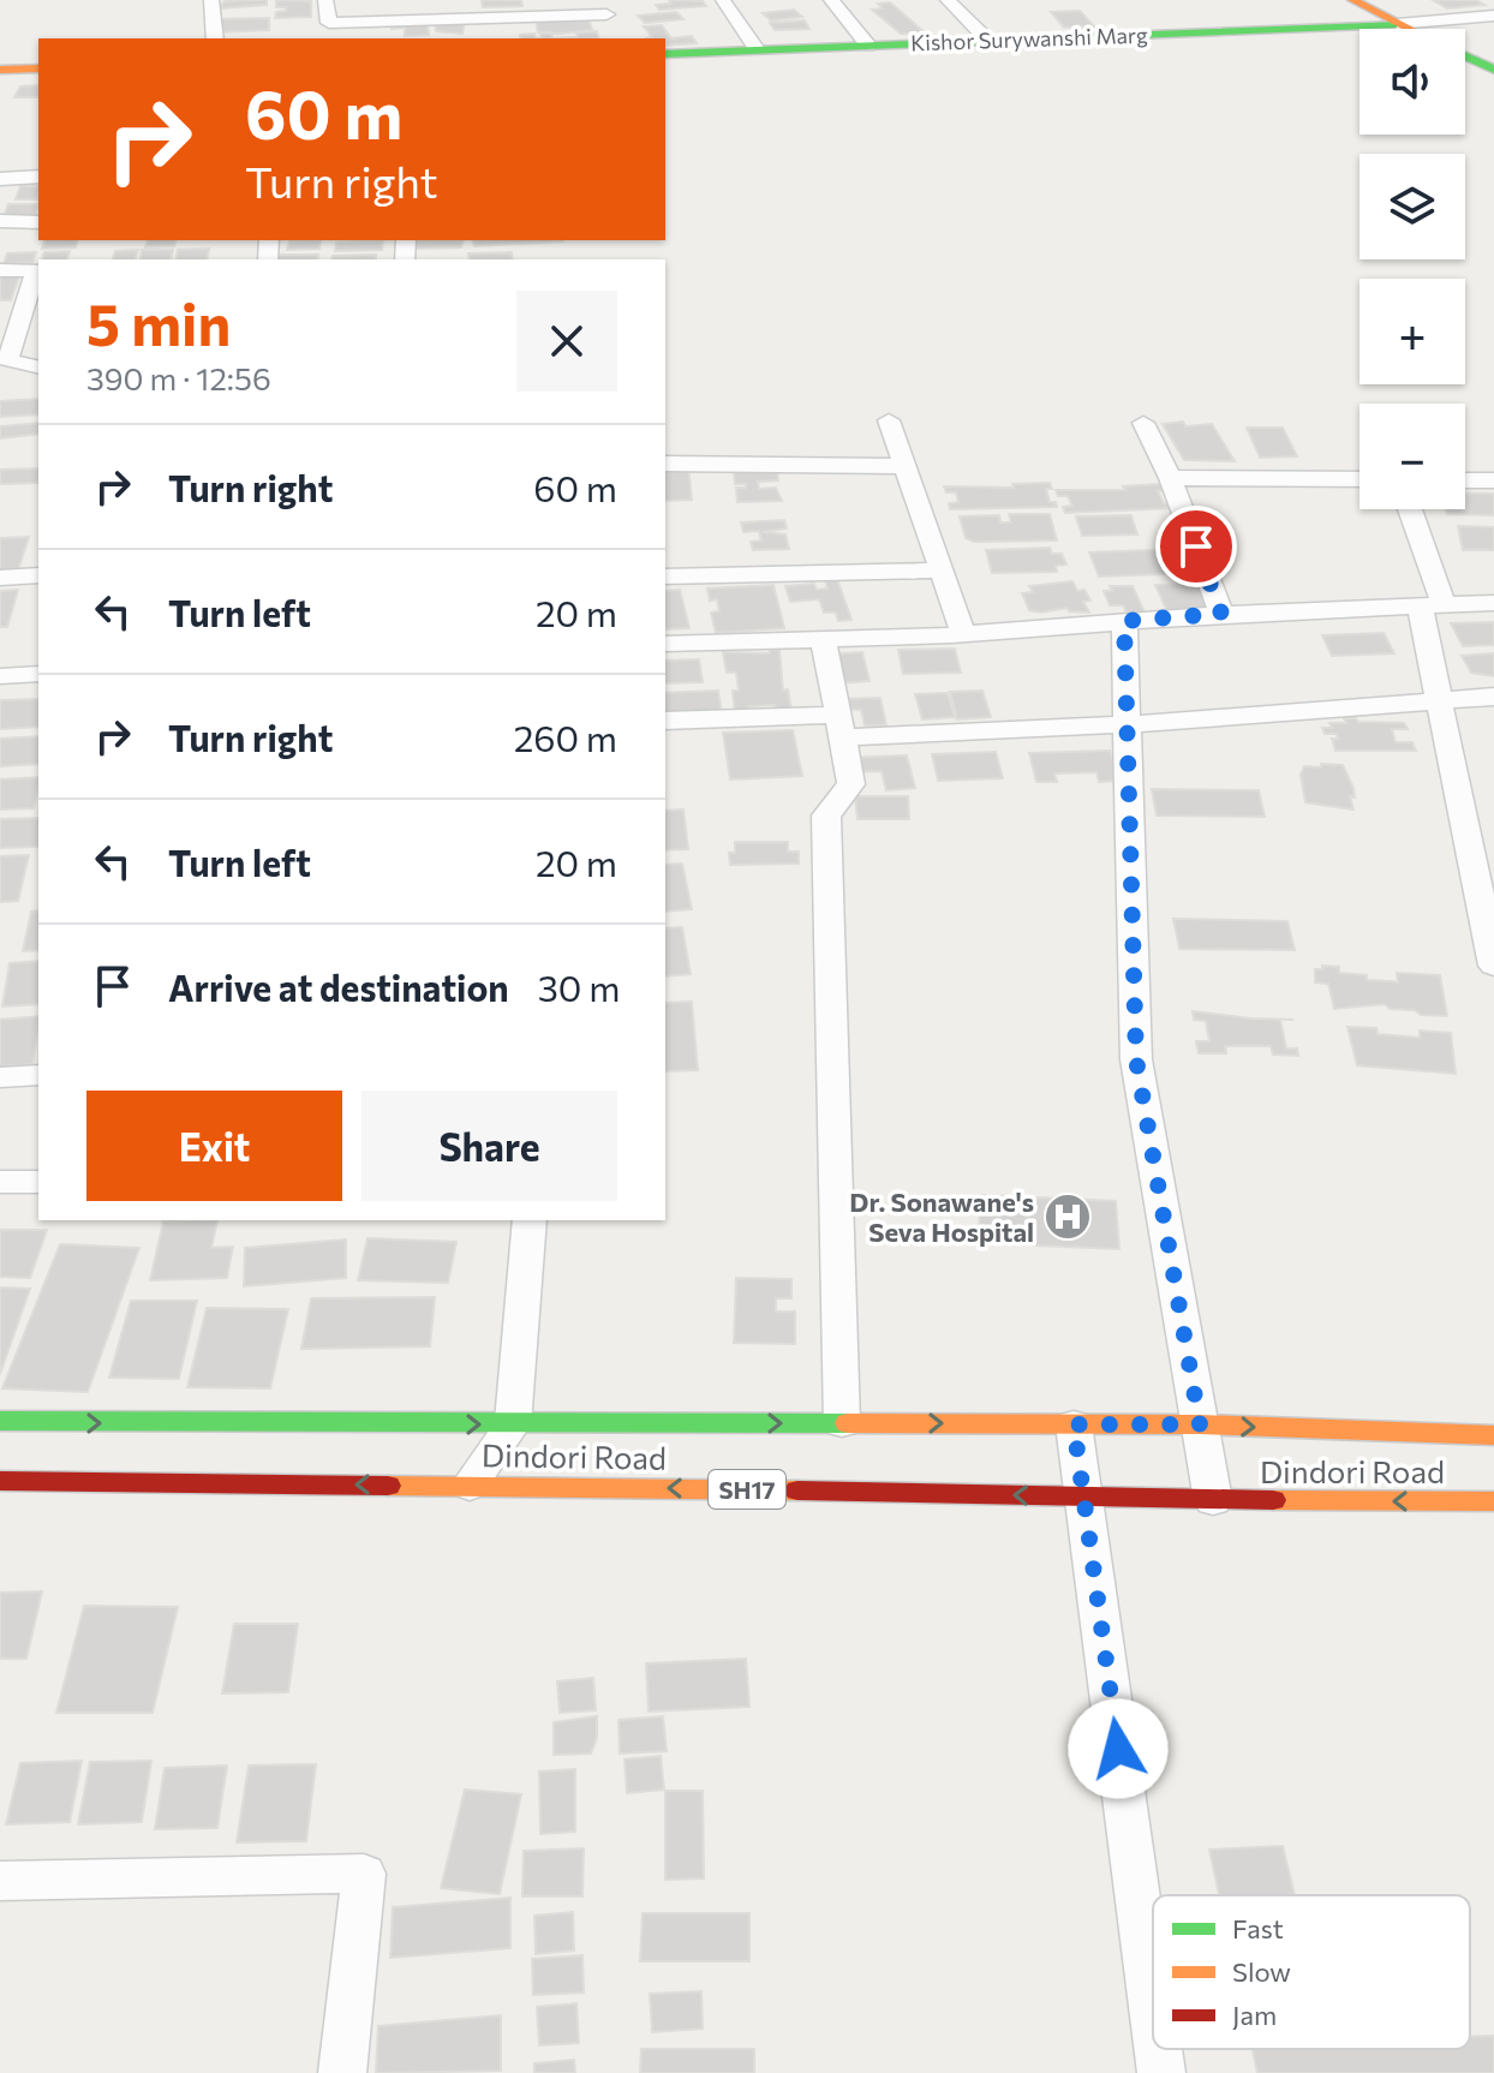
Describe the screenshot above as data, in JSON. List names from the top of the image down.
{
  "streets": {
    "main road": ["Kishor Surywanshi Marg", "Dindori Road", "SH17"]
  },
  "places": {
    "hospital": ["Dr. Sonawane's Seva Hospital"]
  },
  "legend": ["Fast", "Slow", "Jam"],
  "page": {
    "map_buttons": ["+", "−"],
    "turn": ["60 m", "Turn right"],
    "heading": ["5 min", "390 m · 12:56"],
    "list": [
      {
        "name": "Turn right",
        "value": "60 m"
      },
      {
        "name": "Turn left",
        "value": "20 m"
      },
      {
        "name": "Turn right",
        "value": "260 m"
      },
      {
        "name": "Turn left",
        "value": "20 m"
      },
      {
        "name": "Arrive at destination",
        "value": "30 m"
      }
    ],
    "buttons": ["Exit", "Share"]
  }
}
